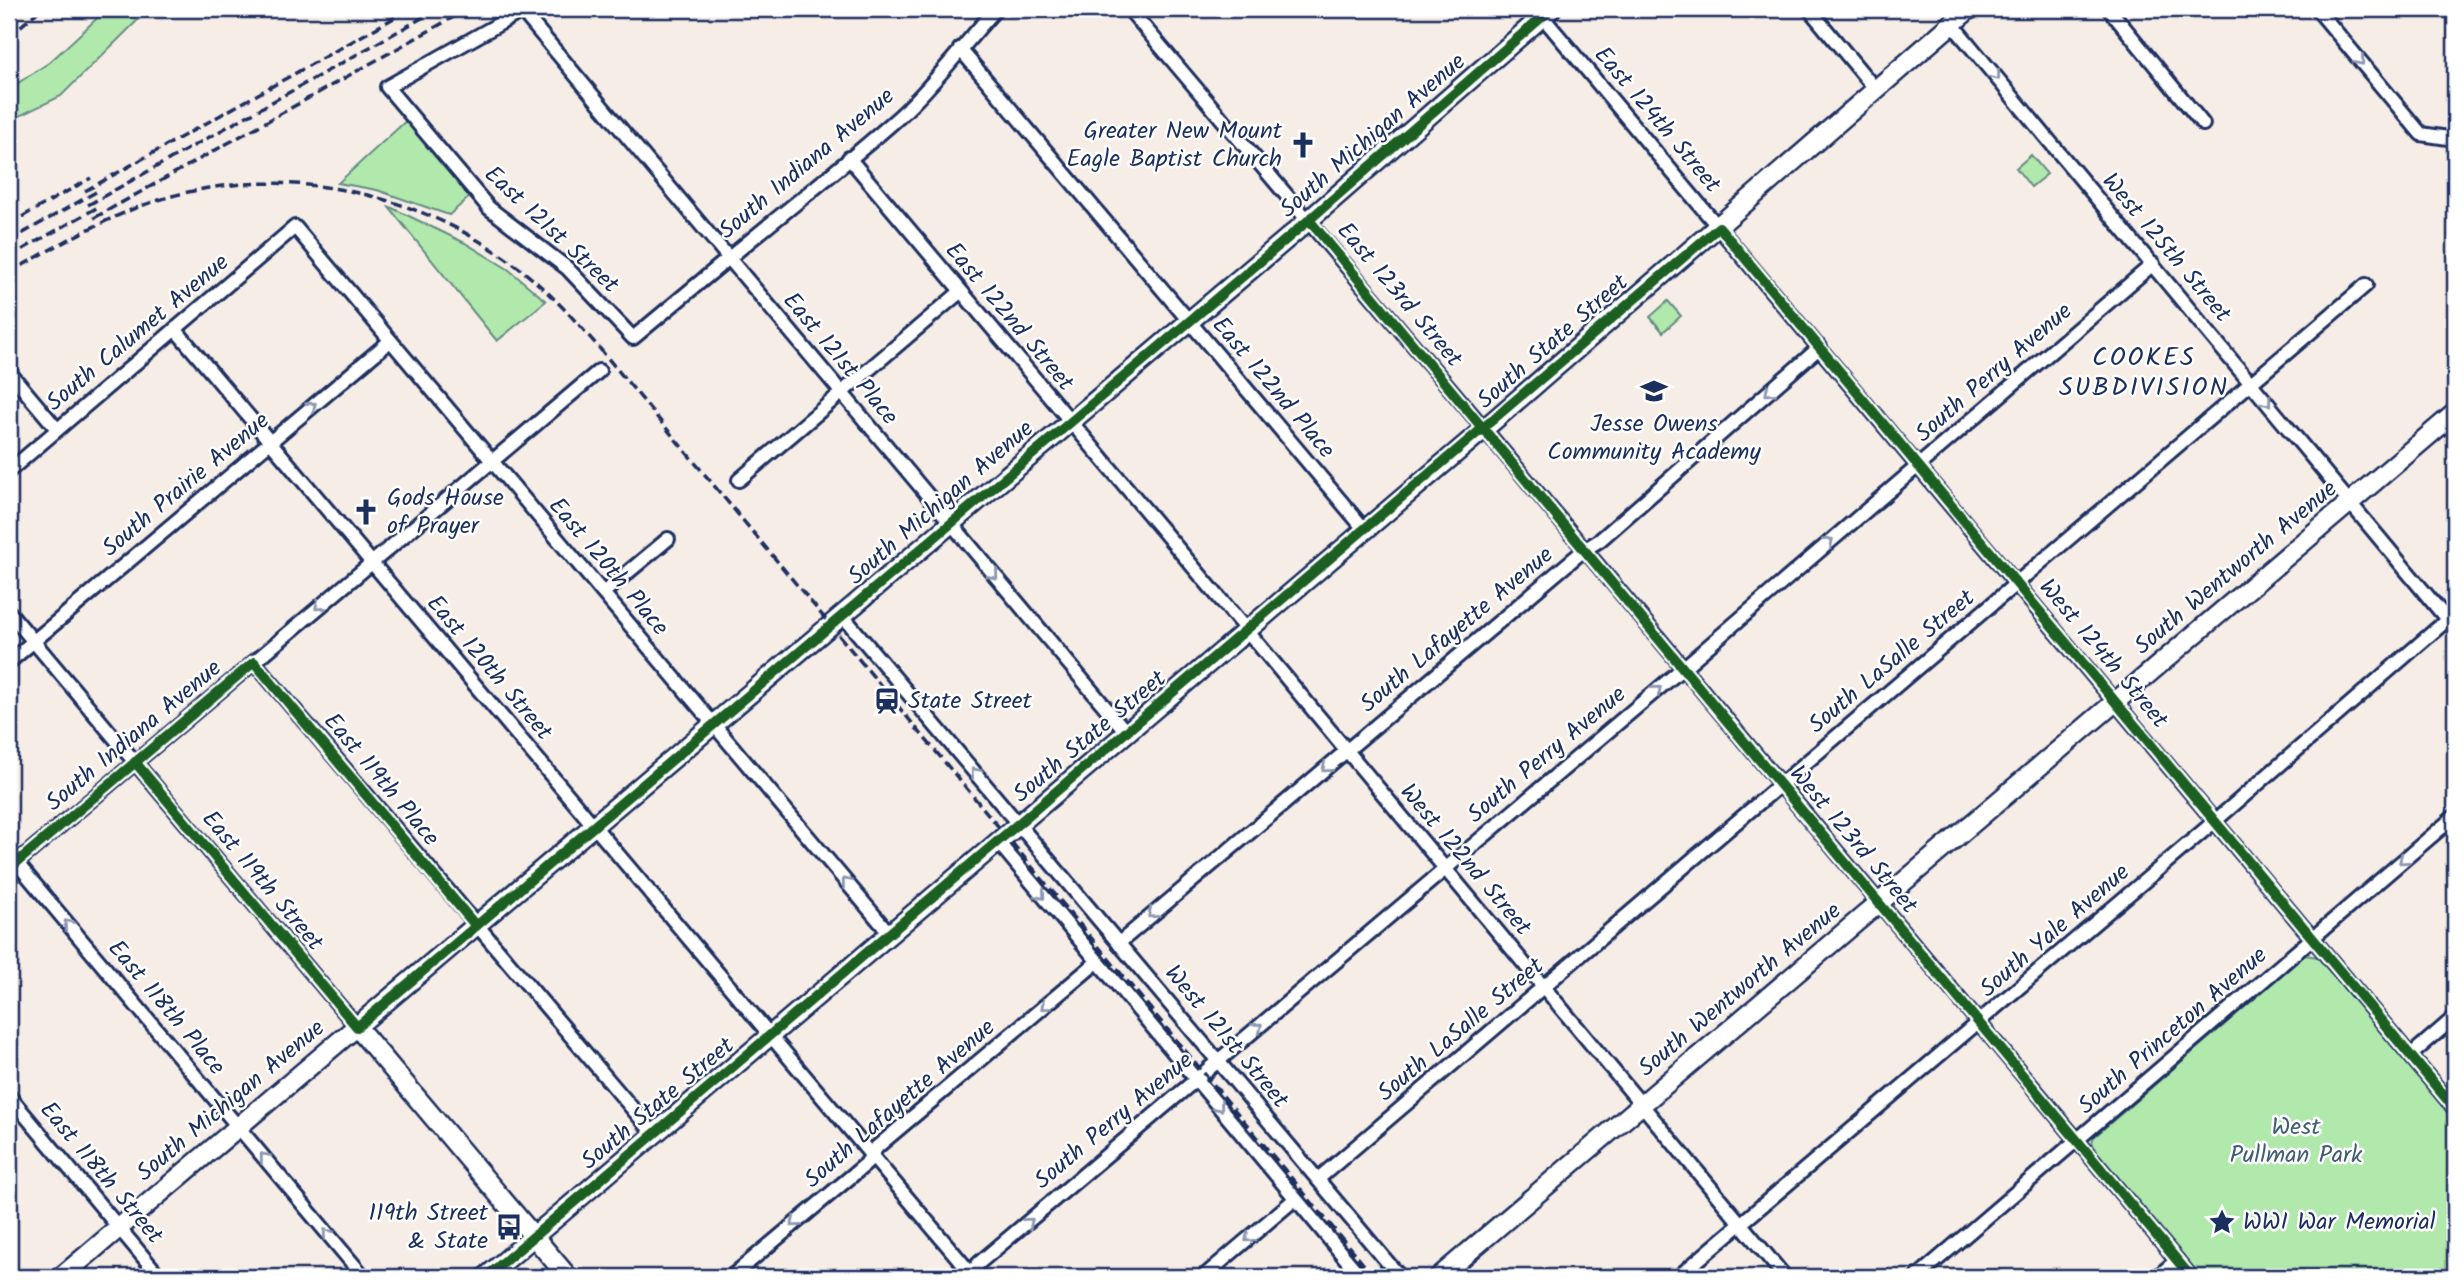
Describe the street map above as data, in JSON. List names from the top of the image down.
{
  "streets": {
    "street": [
      "East 124th Street",
      "South Michigan Avenue",
      "South Indiana Avenue",
      "East 121st Street",
      "West 125th Street",
      "East 123rd Street",
      "East 122nd Street",
      "South Calumet Avenue",
      "South State Street",
      "East 121st Place",
      "South Perry Avenue",
      "East 122nd Place",
      "South Prairie Avenue",
      "East 120th Place",
      "South Wentworth Avenue",
      "South Lafayette Avenue",
      "West 124th Street",
      "South LaSalle Street",
      "East 120th Street",
      "East 119th Place",
      "West 123rd Street",
      "West 122nd Street",
      "East 119th Street",
      "South Yale Avenue",
      "East 118th Place",
      "South Princeton Avenue",
      "West 121st Street",
      "East 118th Street"
    ]
  },
  "crossings": [
    ["East 124th Street", "South Michigan Avenue"],
    ["East 124th Street", "South State Street"],
    ["East 124th Street", "West 124th Street"],
    ["South Michigan Avenue", "East 123rd Street"],
    ["South Michigan Avenue", "East 122nd Street"],
    ["South Michigan Avenue", "East 121st Place"],
    ["South Michigan Avenue", "East 122nd Place"],
    ["South Michigan Avenue", "East 120th Place"],
    ["South Michigan Avenue", "East 120th Street"],
    ["South Michigan Avenue", "East 119th Place"],
    ["South Michigan Avenue", "East 119th Street"],
    ["South Michigan Avenue", "East 118th Place"],
    ["South Michigan Avenue", "East 118th Street"],
    ["South Indiana Avenue", "East 121st Street"],
    ["South Indiana Avenue", "East 122nd Street"],
    ["South Indiana Avenue", "East 121st Place"],
    ["South Indiana Avenue", "East 122nd Place"],
    ["South Indiana Avenue", "East 120th Place"],
    ["South Indiana Avenue", "East 120th Street"],
    ["South Indiana Avenue", "East 119th Place"],
    ["South Indiana Avenue", "East 119th Street"],
    ["South Indiana Avenue", "East 118th Place"],
    ["East 121st Street", "East 121st Place"],
    ["West 125th Street", "South State Street"],
    ["West 125th Street", "South Perry Avenue"],
    ["West 125th Street", "South Wentworth Avenue"],
    ["West 125th Street", "South LaSalle Street"],
    ["West 125th Street", "South Yale Avenue"],
    ["East 123rd Street", "South State Street"],
    ["East 123rd Street", "West 123rd Street"],
    ["East 122nd Street", "South State Street"],
    ["East 122nd Street", "West 122nd Street"],
    ["South Calumet Avenue", "East 120th Place"],
    ["South Calumet Avenue", "East 120th Street"],
    ["South State Street", "East 121st Place"],
    ["South State Street", "East 122nd Place"],
    ["South State Street", "East 120th Place"],
    ["South State Street", "West 124th Street"],
    ["South State Street", "East 120th Street"],
    ["South State Street", "East 119th Place"],
    ["South State Street", "West 123rd Street"],
    ["South State Street", "West 122nd Street"],
    ["South State Street", "East 119th Street"],
    ["South State Street", "West 121st Street"],
    ["South Perry Avenue", "West 124th Street"],
    ["South Perry Avenue", "East 120th Street"],
    ["South Perry Avenue", "West 123rd Street"],
    ["South Perry Avenue", "West 122nd Street"],
    ["South Perry Avenue", "West 121st Street"],
    ["South Prairie Avenue", "East 120th Place"],
    ["South Prairie Avenue", "East 120th Street"],
    ["South Prairie Avenue", "East 119th Street"],
    ["South Wentworth Avenue", "West 124th Street"],
    ["South Wentworth Avenue", "West 123rd Street"],
    ["South Wentworth Avenue", "West 122nd Street"],
    ["South Lafayette Avenue", "West 124th Street"],
    ["South Lafayette Avenue", "East 120th Street"],
    ["South Lafayette Avenue", "West 123rd Street"],
    ["South Lafayette Avenue", "West 122nd Street"],
    ["South Lafayette Avenue", "West 121st Street"],
    ["West 124th Street", "South LaSalle Street"],
    ["West 124th Street", "South Yale Avenue"],
    ["West 124th Street", "South Princeton Avenue"],
    ["South LaSalle Street", "West 123rd Street"],
    ["South LaSalle Street", "West 122nd Street"],
    ["South LaSalle Street", "West 121st Street"],
    ["West 123rd Street", "South Yale Avenue"],
    ["West 123rd Street", "South Princeton Avenue"],
    ["West 122nd Street", "South Yale Avenue"]
  ],
  "one_way": [
    "West 125th Street",
    "South Perry Avenue",
    "South Lafayette Avenue",
    "East 118th Place"
  ],
  "districts": ["COOKES SUBDIVISION"],
  "parks": ["West Pullman Park"],
  "places": {
    "church": ["Greater New Mount Eagle Baptist Church", "Gods House of Prayer"],
    "school or university": ["Jesse Owens Community Academy"],
    "station": ["State Street"],
    "place": ["WWI War Memorial"],
    "bus stop": ["119th Street & State"]
  }
}
